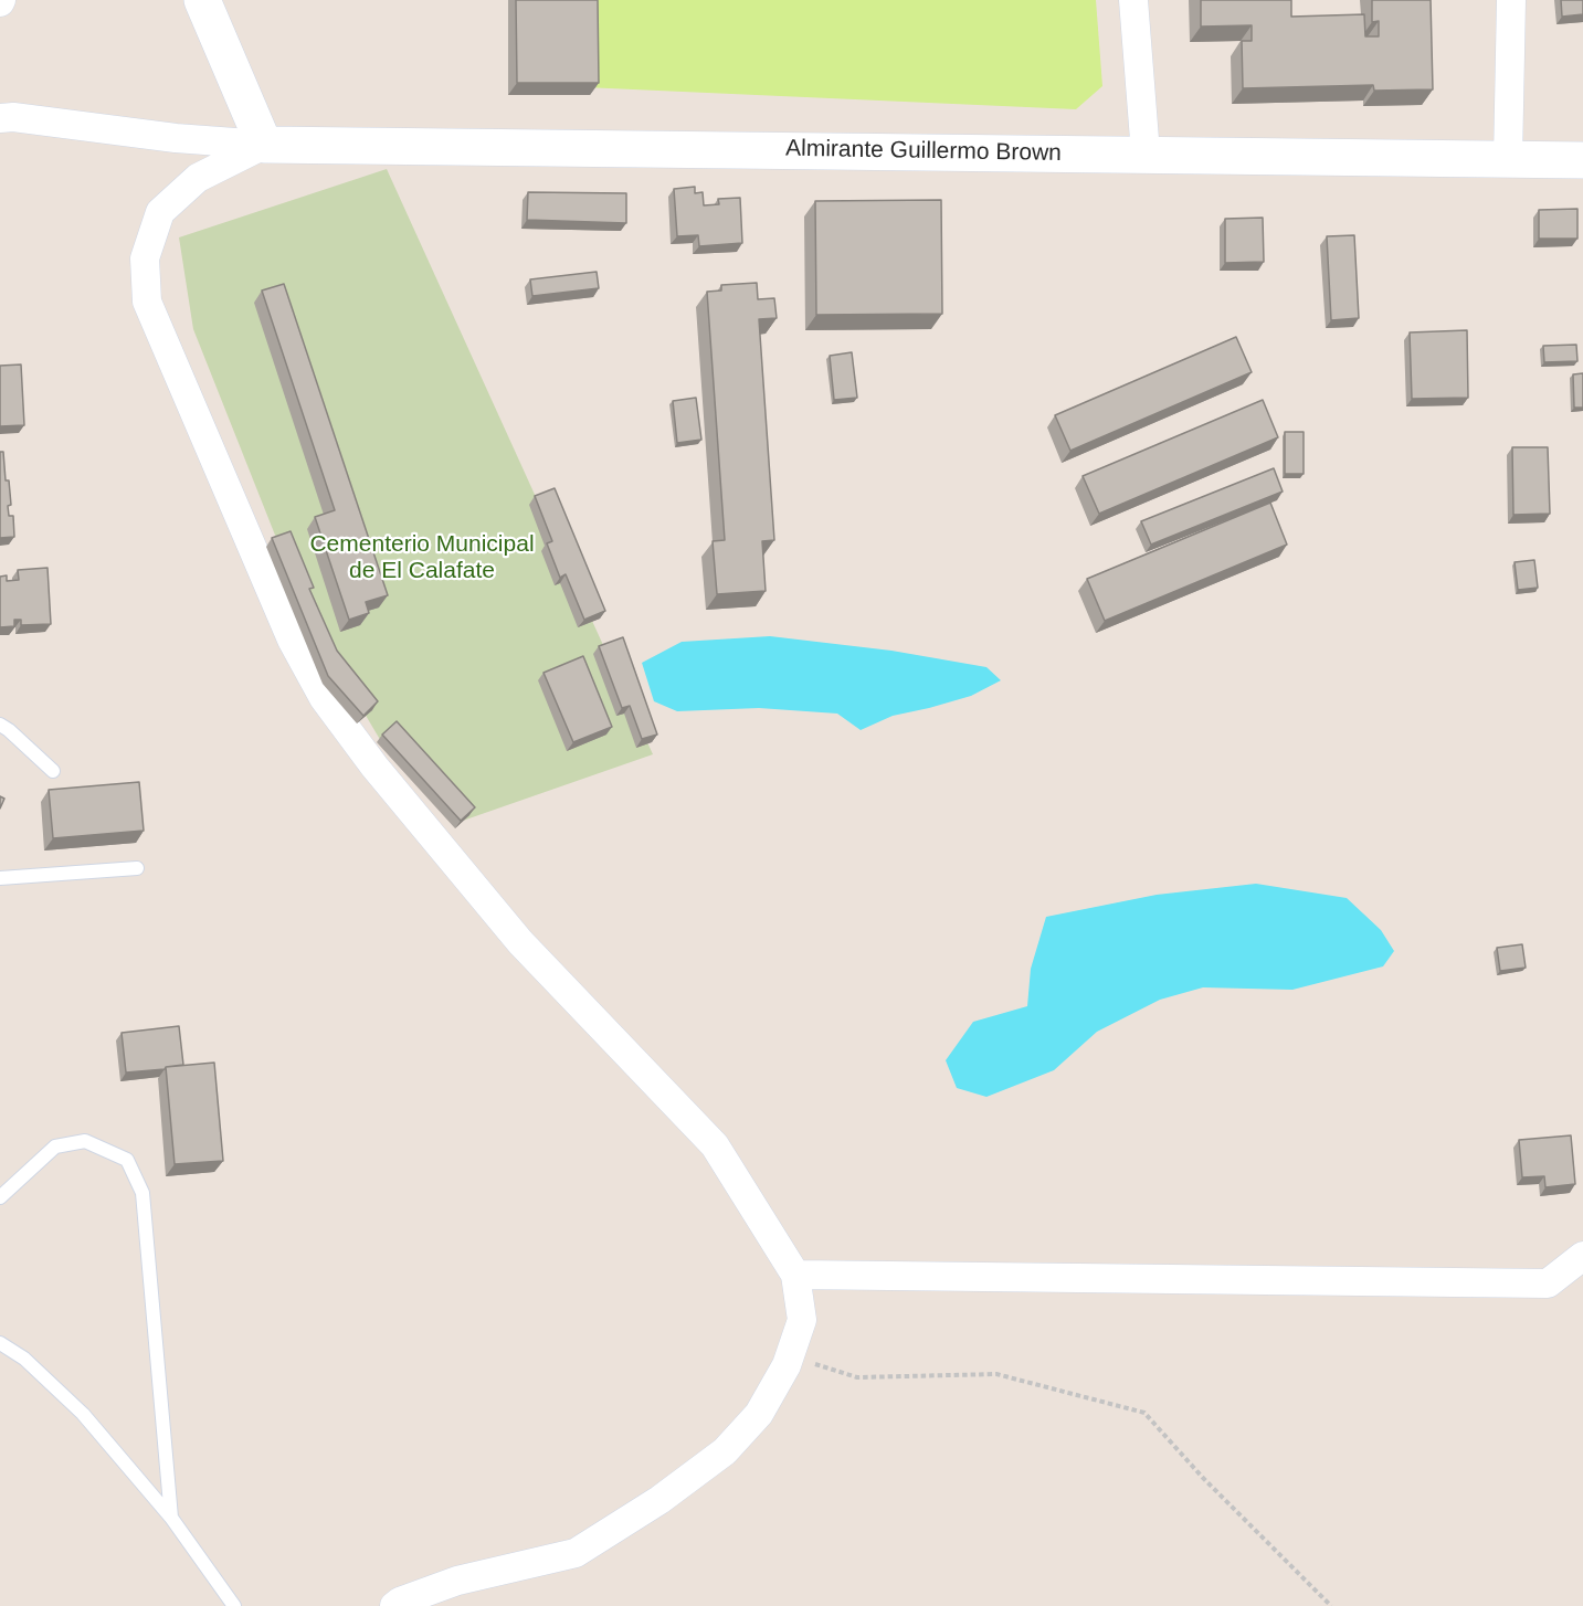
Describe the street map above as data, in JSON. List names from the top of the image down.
{
  "streets": {
    "main road": ["Almirante Guillermo Brown"]
  },
  "parks": ["Cementerio Municipal de El Calafate"]
}
